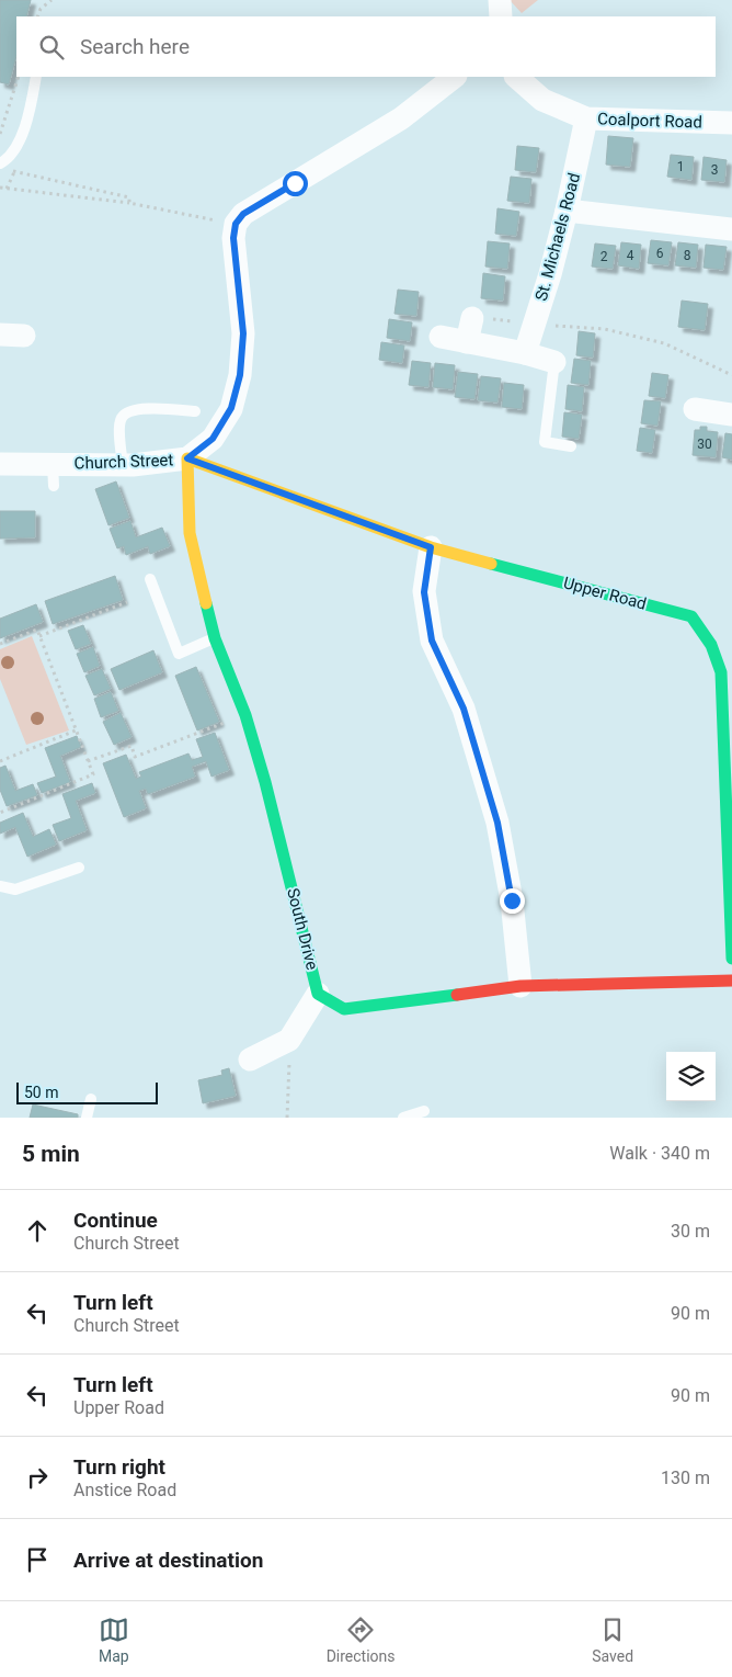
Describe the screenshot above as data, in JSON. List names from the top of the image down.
{
  "streets": {
    "street": [
      "Coalport Road",
      "St. Michaels Road",
      "Church Street",
      "Upper Road",
      "South Drive"
    ]
  },
  "crossings": [
    ["Coalport Road", "St. Michaels Road"],
    ["Church Street", "Upper Road"],
    ["Church Street", "South Drive"],
    ["Upper Road", "South Drive"]
  ],
  "house_numbers": [
    "1",
    "3",
    "6",
    "4",
    "8",
    "2",
    "30"
  ],
  "scale_bar": "50 m",
  "page": {
    "search": "Search here",
    "scale": "50 m",
    "heading": ["5 min", "Walk · 340 m"],
    "list": [
      ["Continue", "Church Street", "30 m"],
      ["Turn left", "Church Street", "90 m"],
      ["Turn left", "Upper Road", "90 m"],
      ["Turn right", "Anstice Road", "130 m"],
      "Arrive at destination"
    ],
    "nav": ["Map", "Directions", "Saved"]
  }
}
